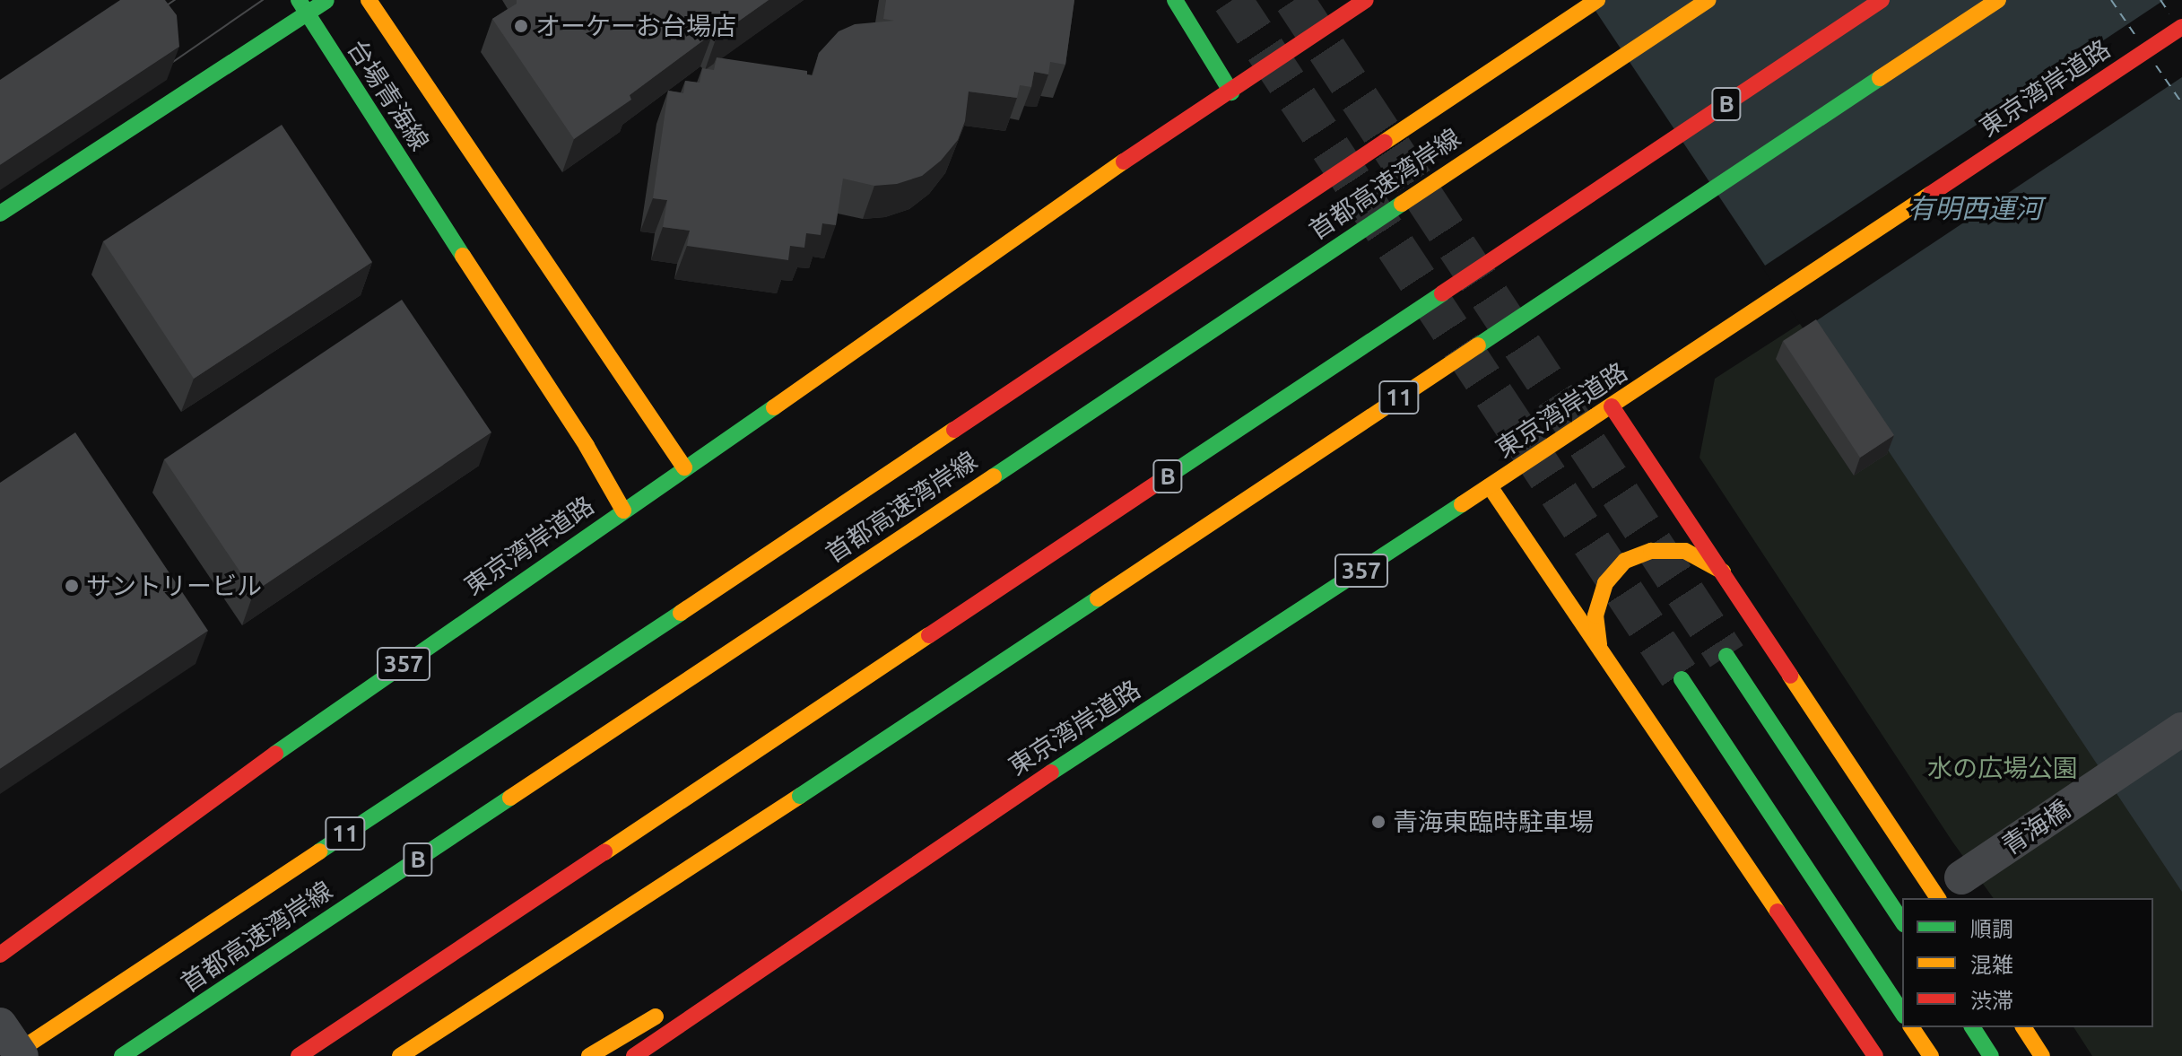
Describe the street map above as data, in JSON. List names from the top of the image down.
{
  "streets": {
    "main road": [
      "東京湾岸道路",
      "台場青海線",
      "B",
      "首都高速湾岸線",
      "11",
      "357"
    ],
    "street": ["青海橋"]
  },
  "crossings": [
    ["東京湾岸道路", "台場青海線"]
  ],
  "water": ["有明西運河"],
  "parks": ["水の広場公園"],
  "places": ["オーケーお台場店", "サントリービル", "青海東臨時駐車場"],
  "legend": ["順調", "混雑", "渋滞"]
}
